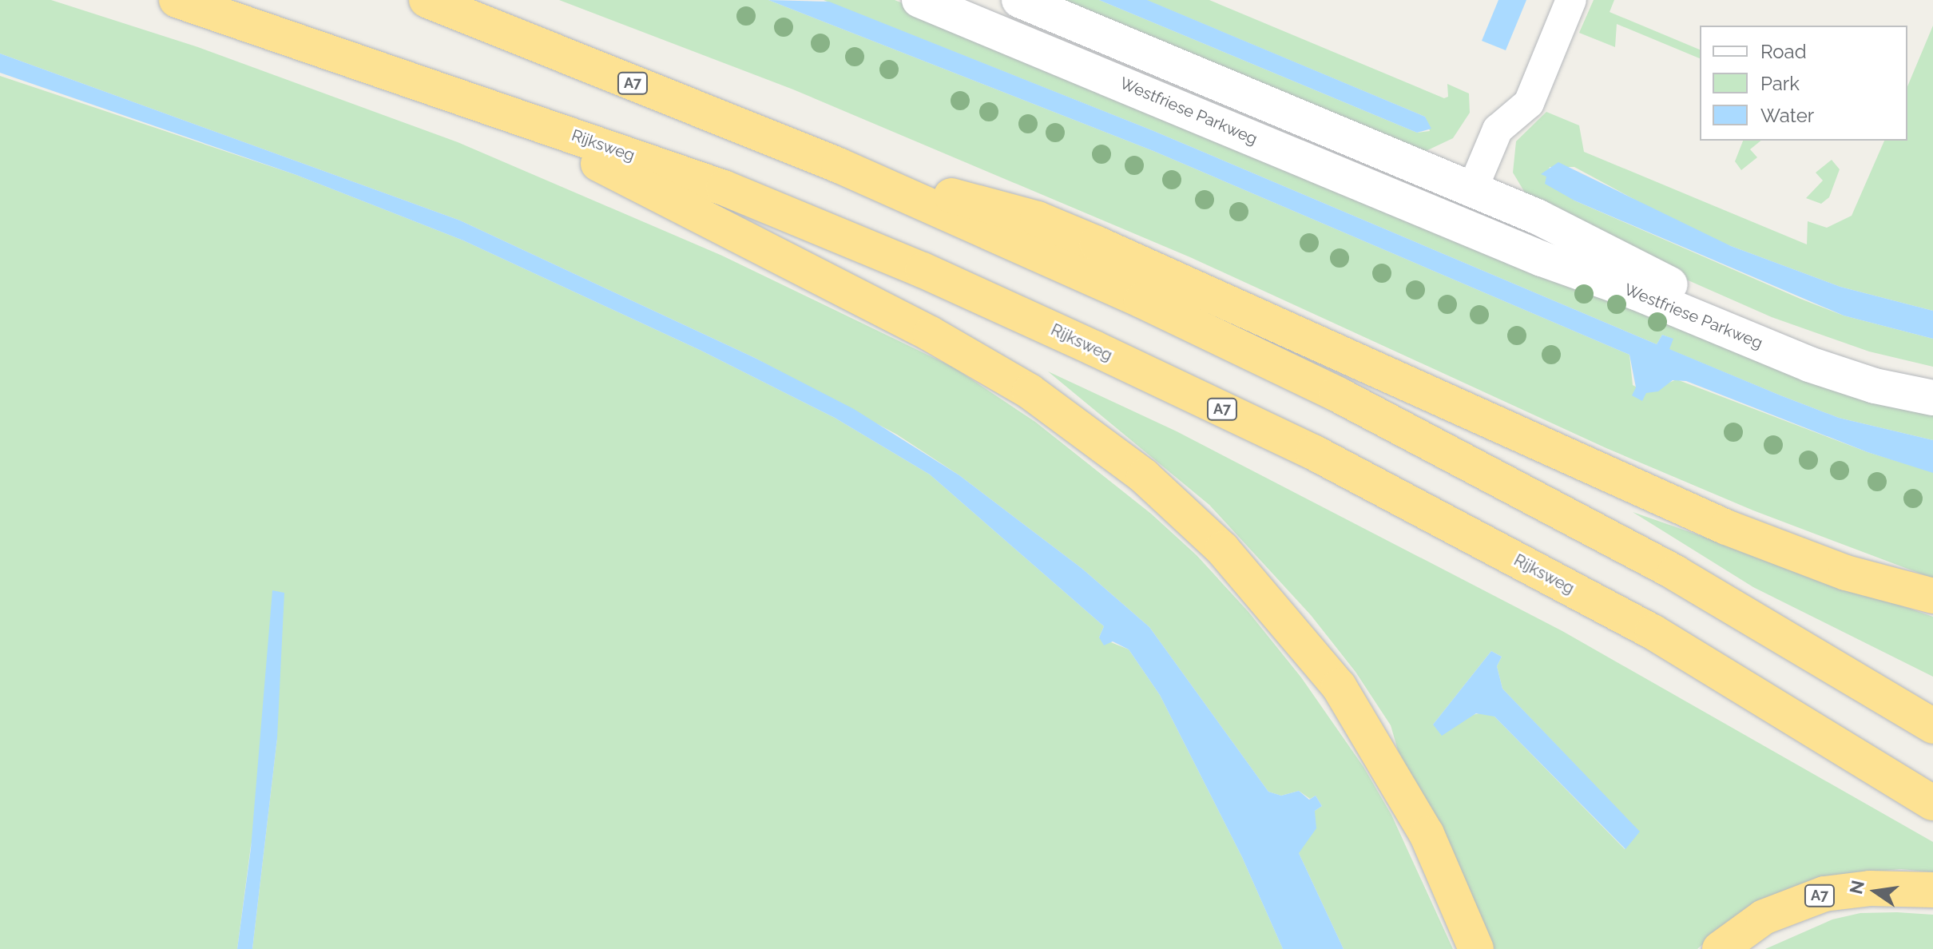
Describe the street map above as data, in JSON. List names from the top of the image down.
{
  "streets": {
    "highway": ["A7", "Rijksweg"],
    "street": ["Westfriese Parkweg"]
  },
  "crossings": [
    ["A7", "Rijksweg"]
  ],
  "legend": ["Road", "Park", "Water"],
  "north": "left"
}
